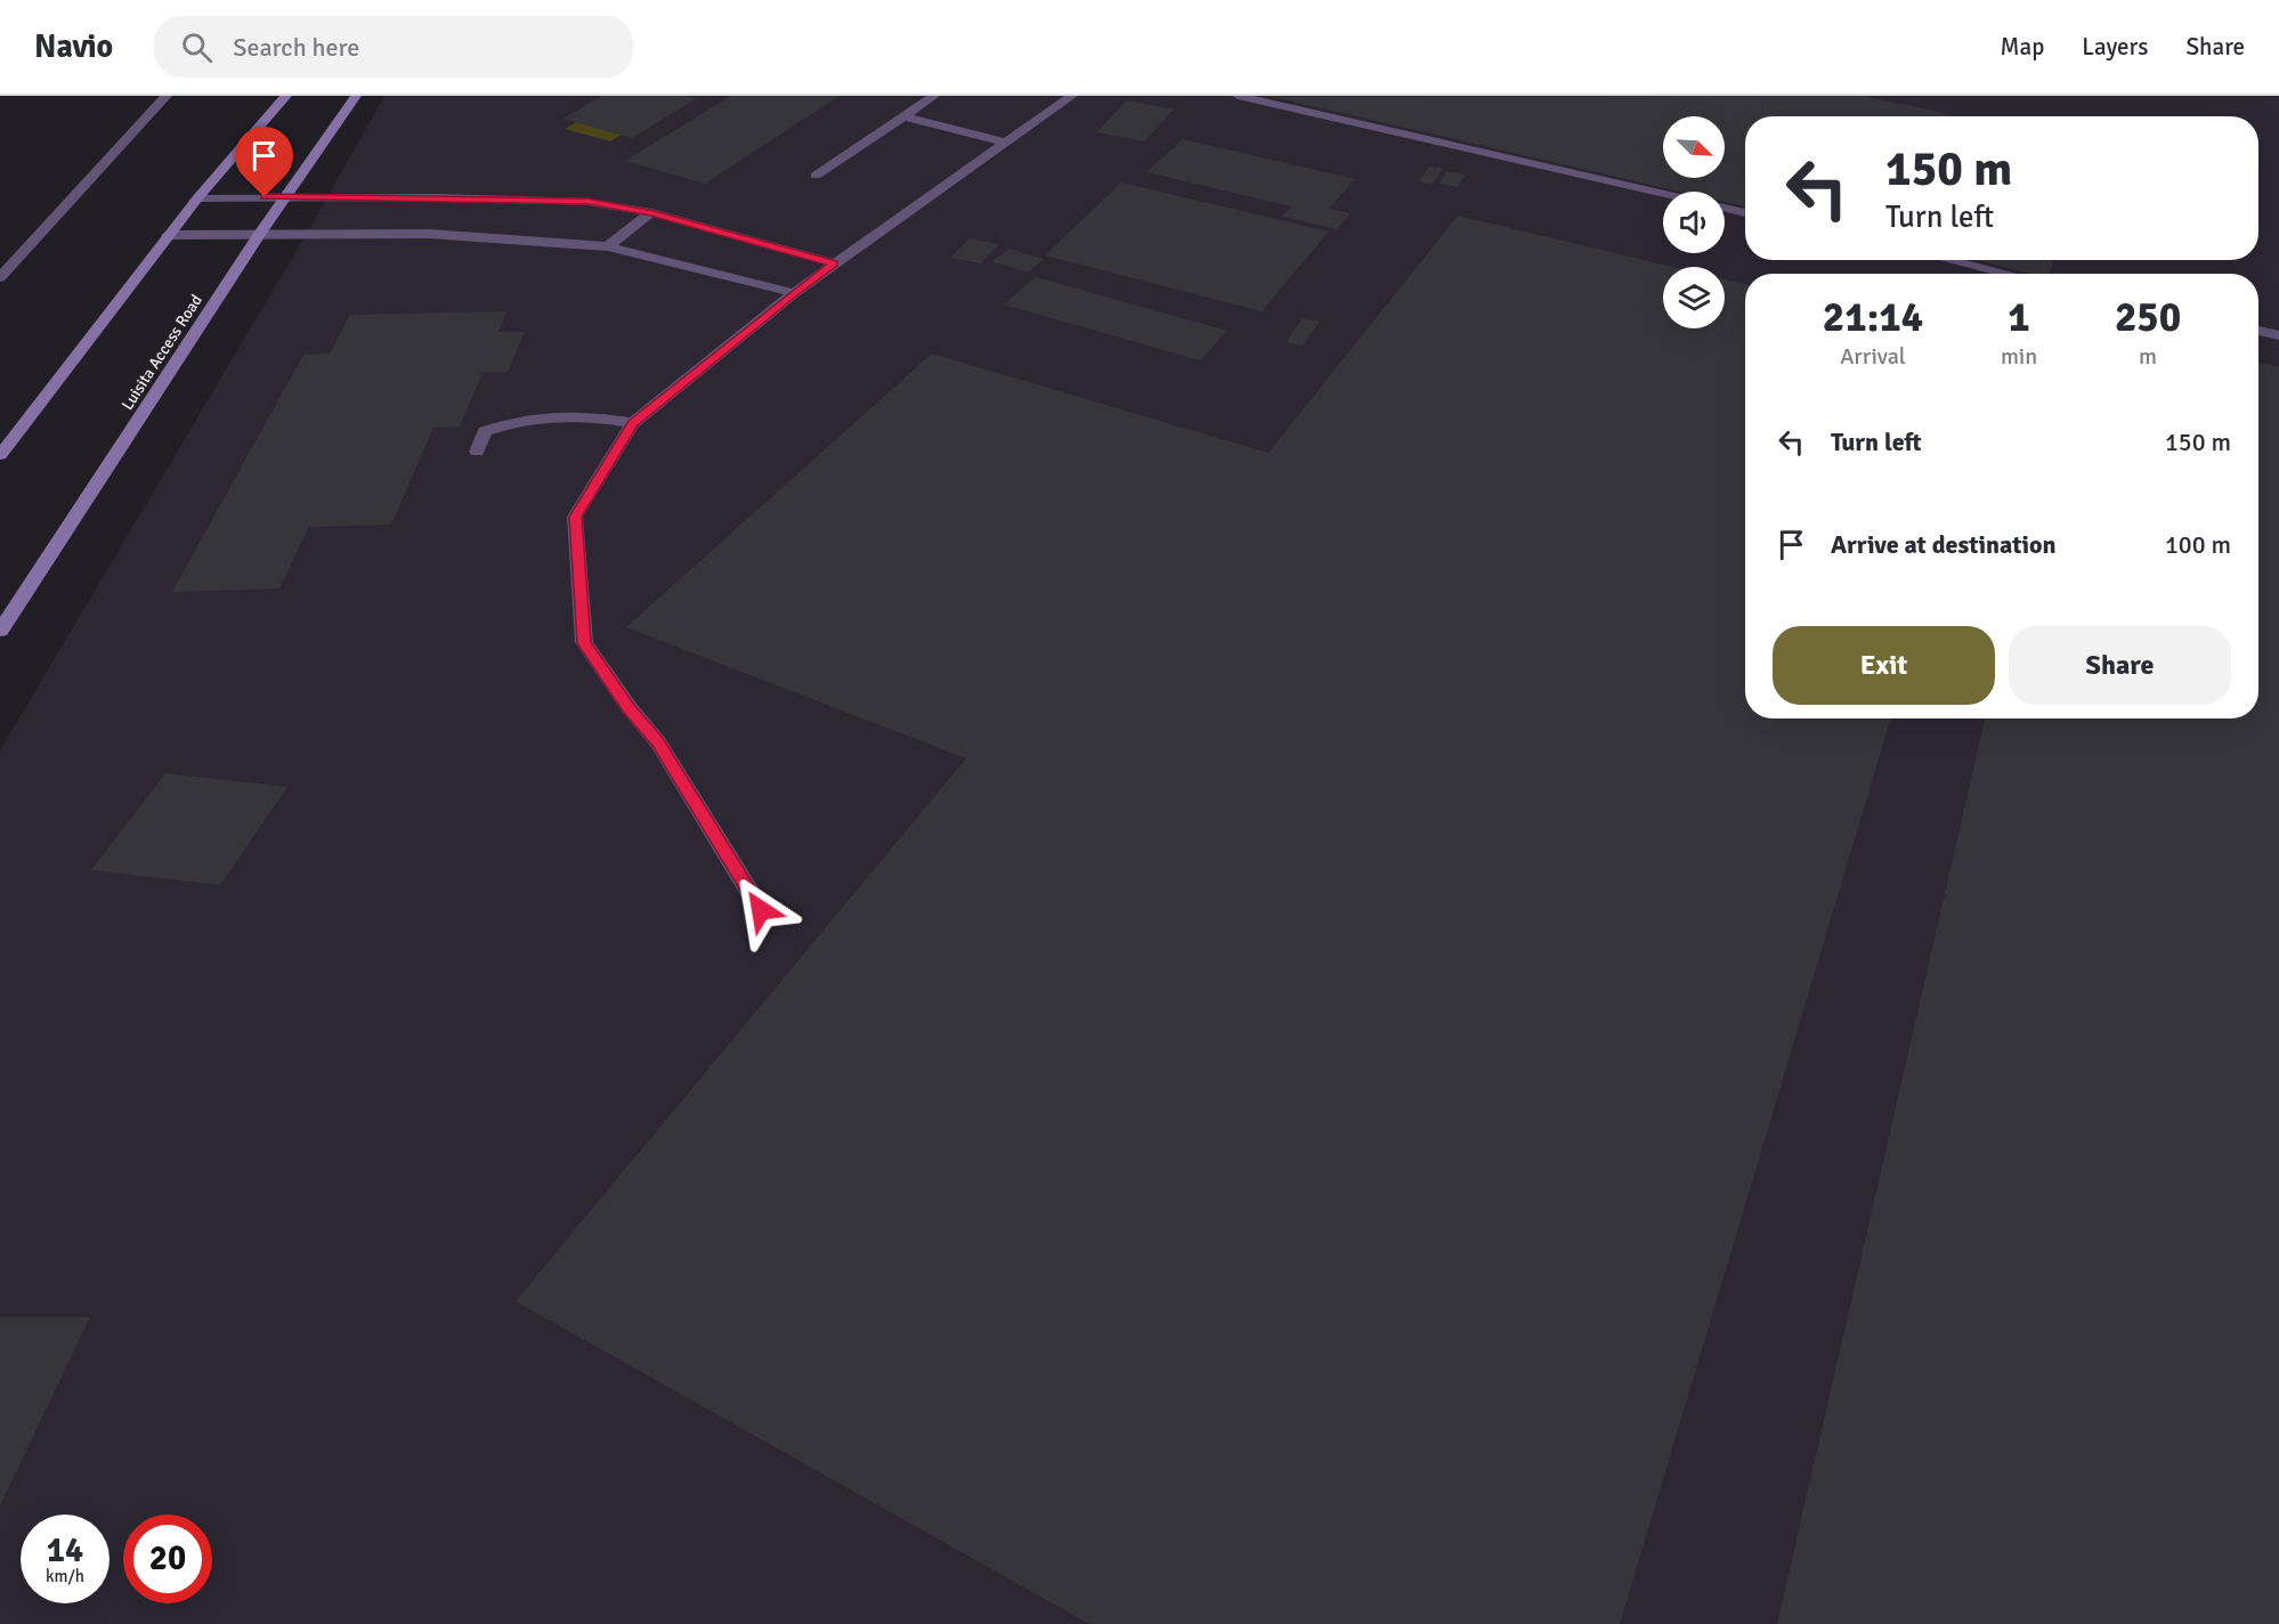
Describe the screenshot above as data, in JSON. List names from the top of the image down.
{
  "streets": {
    "main road": ["Luisita Access Road"]
  },
  "north": "bottom right",
  "page": {
    "header": "Navio",
    "search": "Search here",
    "nav": ["Map", "Layers", "Share"],
    "turn": ["150 m", "Turn left"],
    "eta": [
      "21:14",
      "Arrival",
      "1",
      "min",
      "250",
      "m"
    ],
    "list": [
      {
        "name": "Turn left",
        "value": "150 m"
      },
      {
        "name": "Arrive at destination",
        "value": "100 m"
      }
    ],
    "buttons": ["Exit", "Share"],
    "speed": "14 km/h",
    "limit": "20"
  }
}
